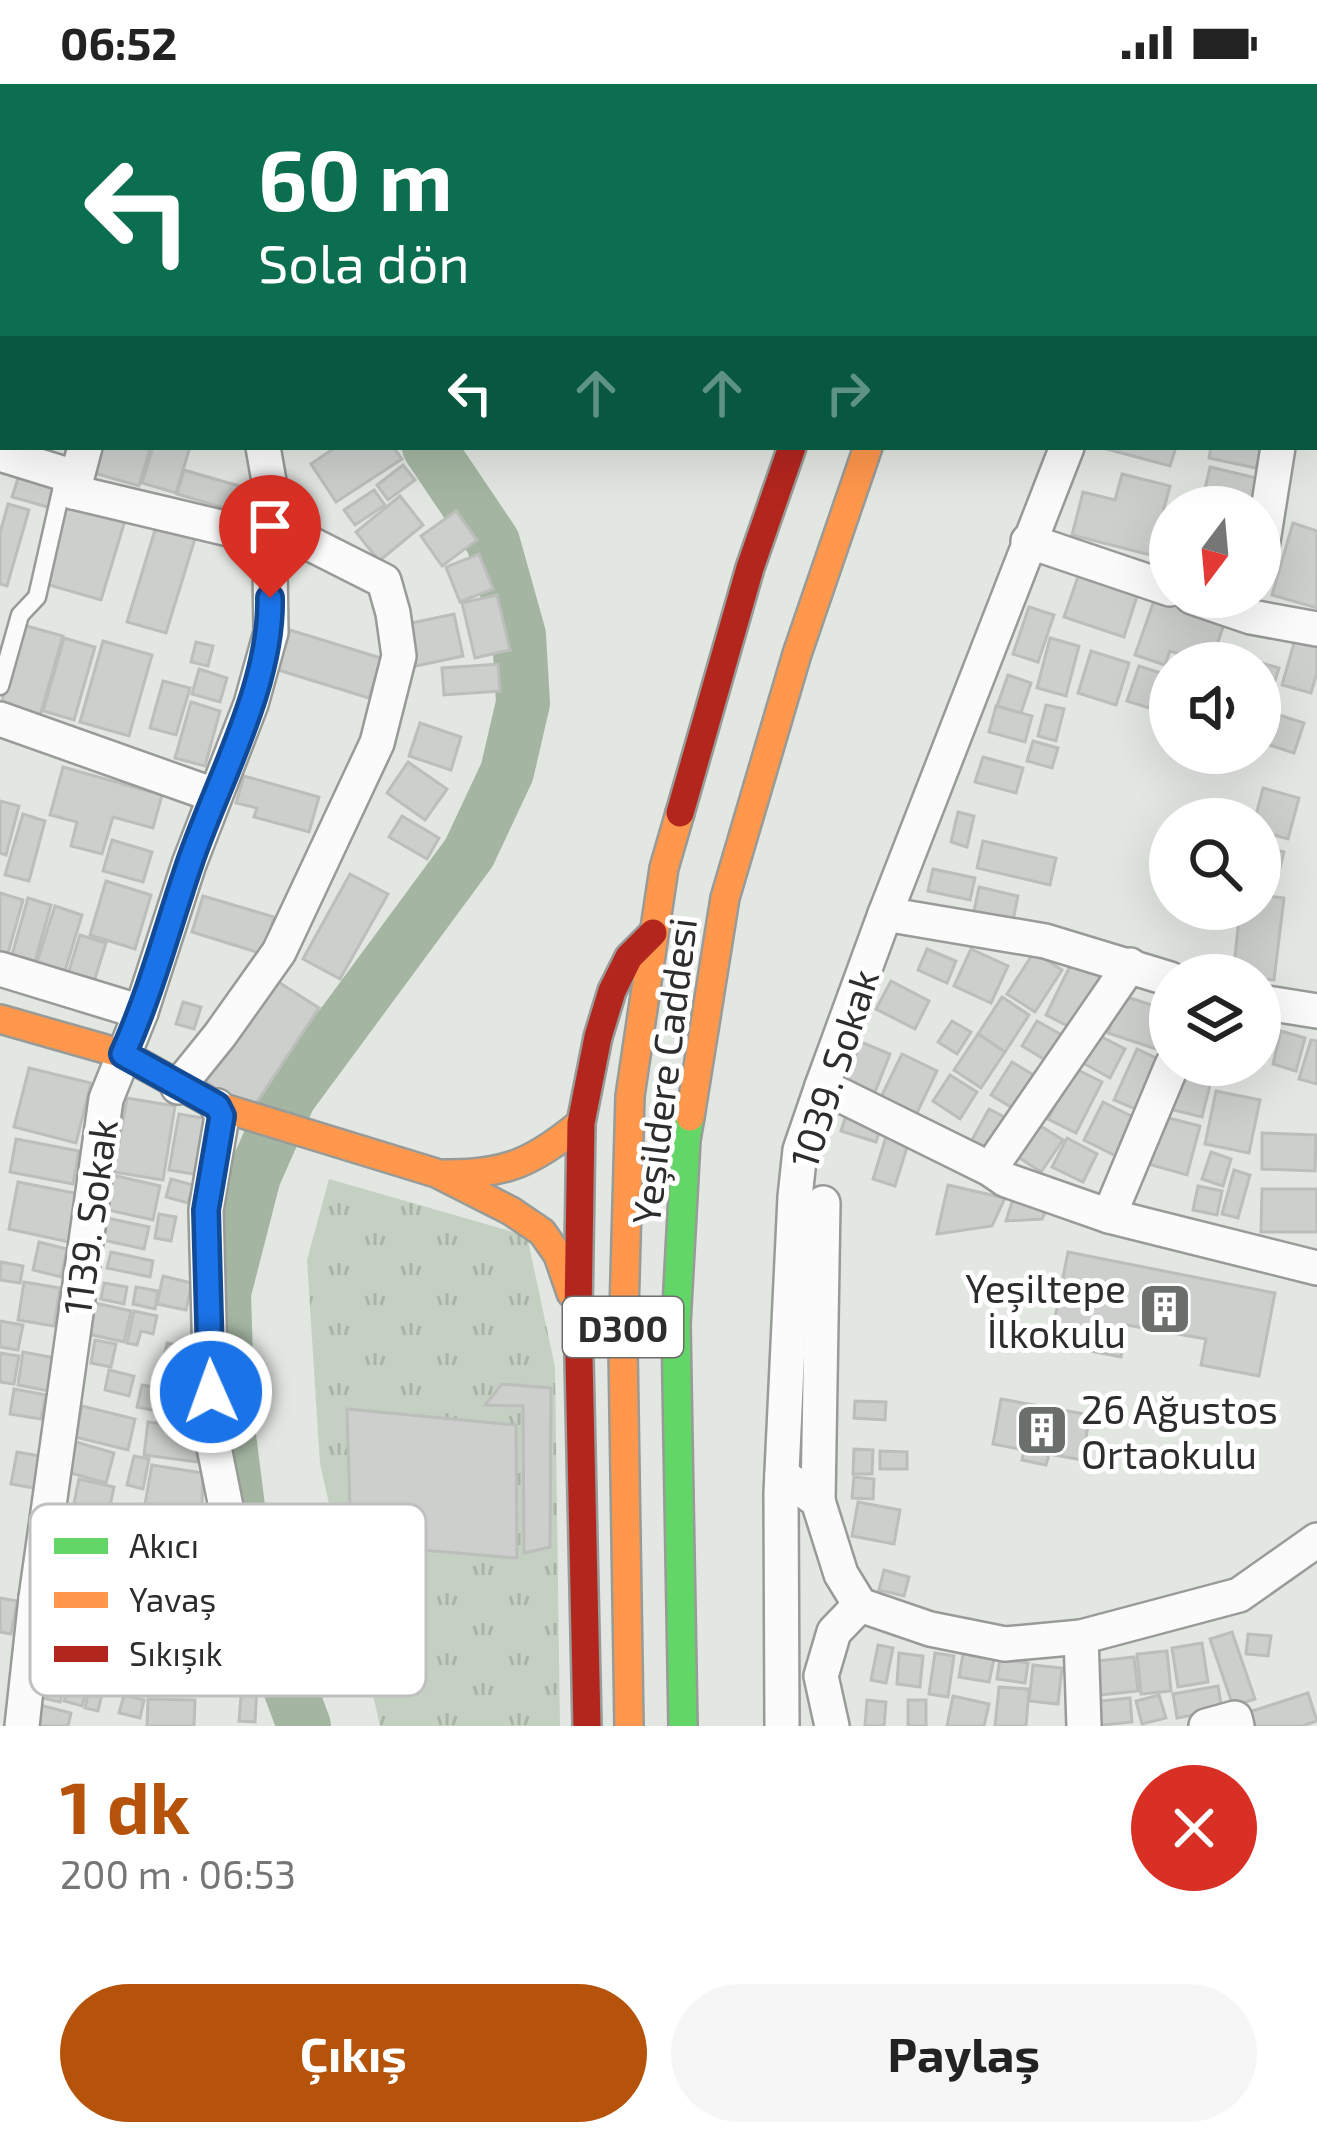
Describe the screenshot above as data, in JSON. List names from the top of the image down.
{
  "streets": {
    "main road": ["Yeşildere Caddesi", "D300"],
    "street": ["1039. Sokak", "1139. Sokak"]
  },
  "places": {
    "building": ["Yeşiltepe İlkokulu", "26 Ağustos Ortaokulu"]
  },
  "legend": ["Akıcı", "Yavaş", "Sıkışık"],
  "north": "bottom",
  "page": {
    "status": "06:52",
    "turn": ["60 m", "Sola dön"],
    "heading": ["1 dk", "200 m · 06:53"],
    "buttons": ["Çıkış", "Paylaş"]
  }
}
